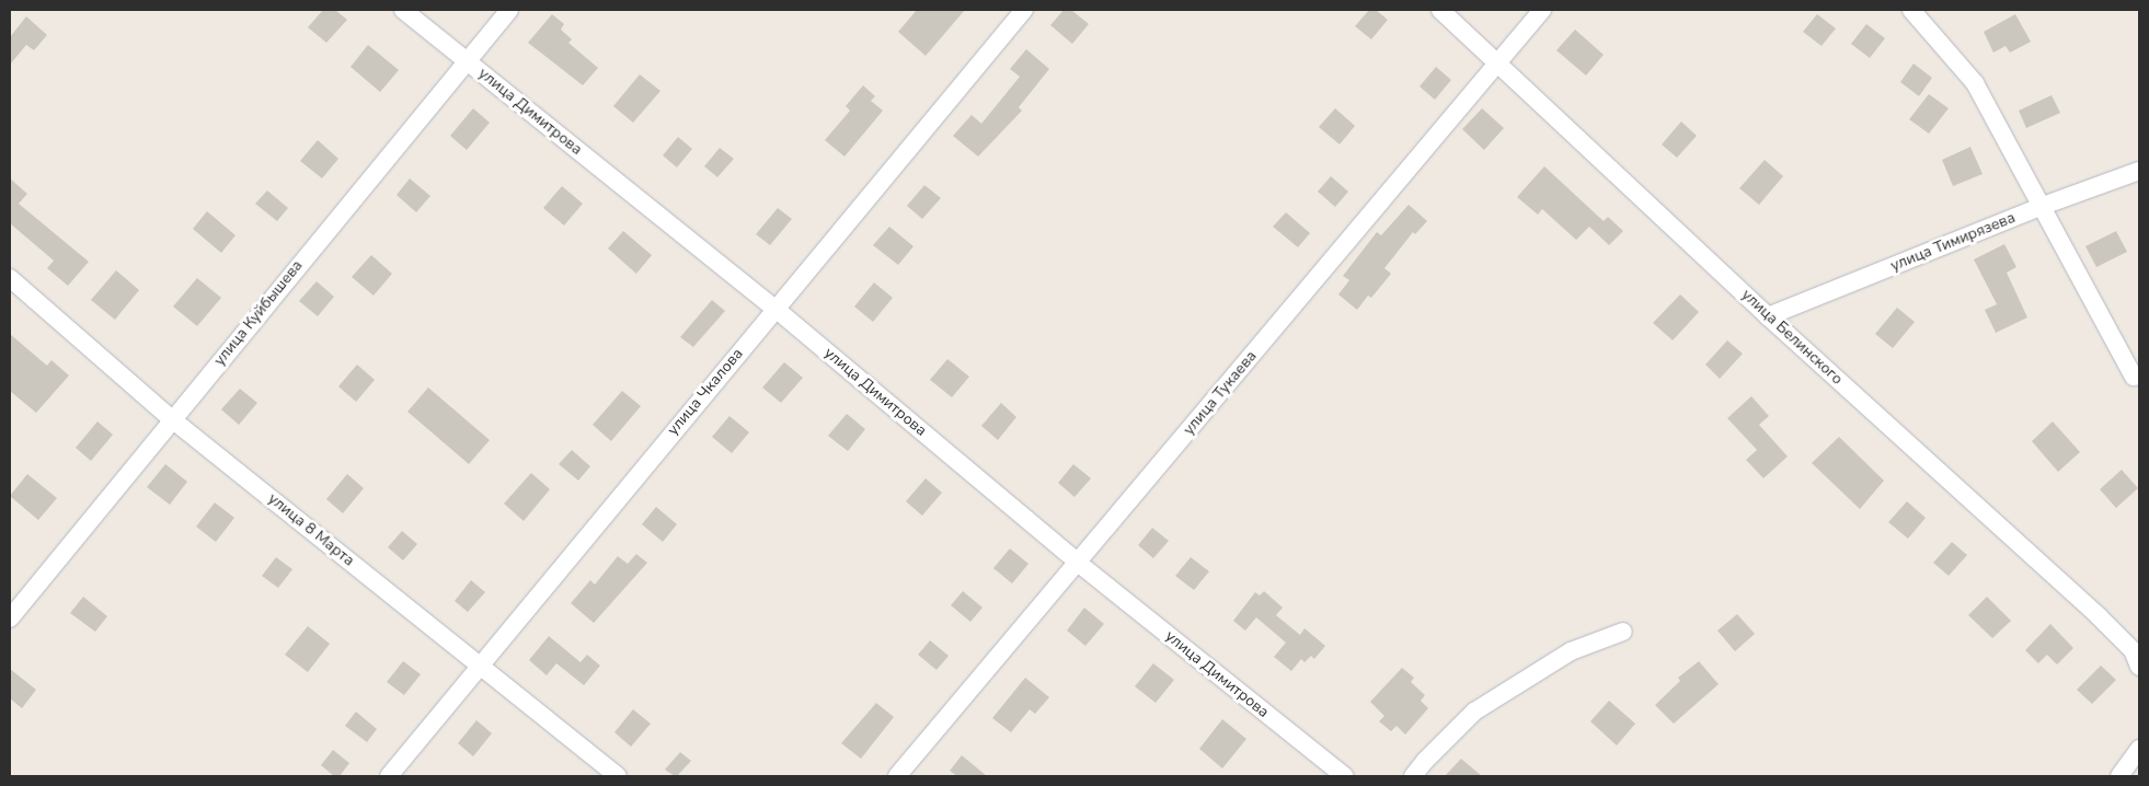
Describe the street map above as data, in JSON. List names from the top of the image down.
{
  "streets": {
    "street": [
      "улица Димитрова",
      "улица Тимирязева",
      "улица Куйбышева",
      "улица Белинского",
      "улица Чкалова",
      "улица Тукаева",
      "улица 8 Марта"
    ]
  },
  "crossings": [
    ["улица Димитрова", "улица Куйбышева"],
    ["улица Димитрова", "улица Чкалова"],
    ["улица Димитрова", "улица Тукаева"],
    ["улица Тимирязева", "улица Белинского"],
    ["улица Куйбышева", "улица 8 Марта"],
    ["улица Белинского", "улица Тукаева"],
    ["улица Чкалова", "улица 8 Марта"]
  ]
}
